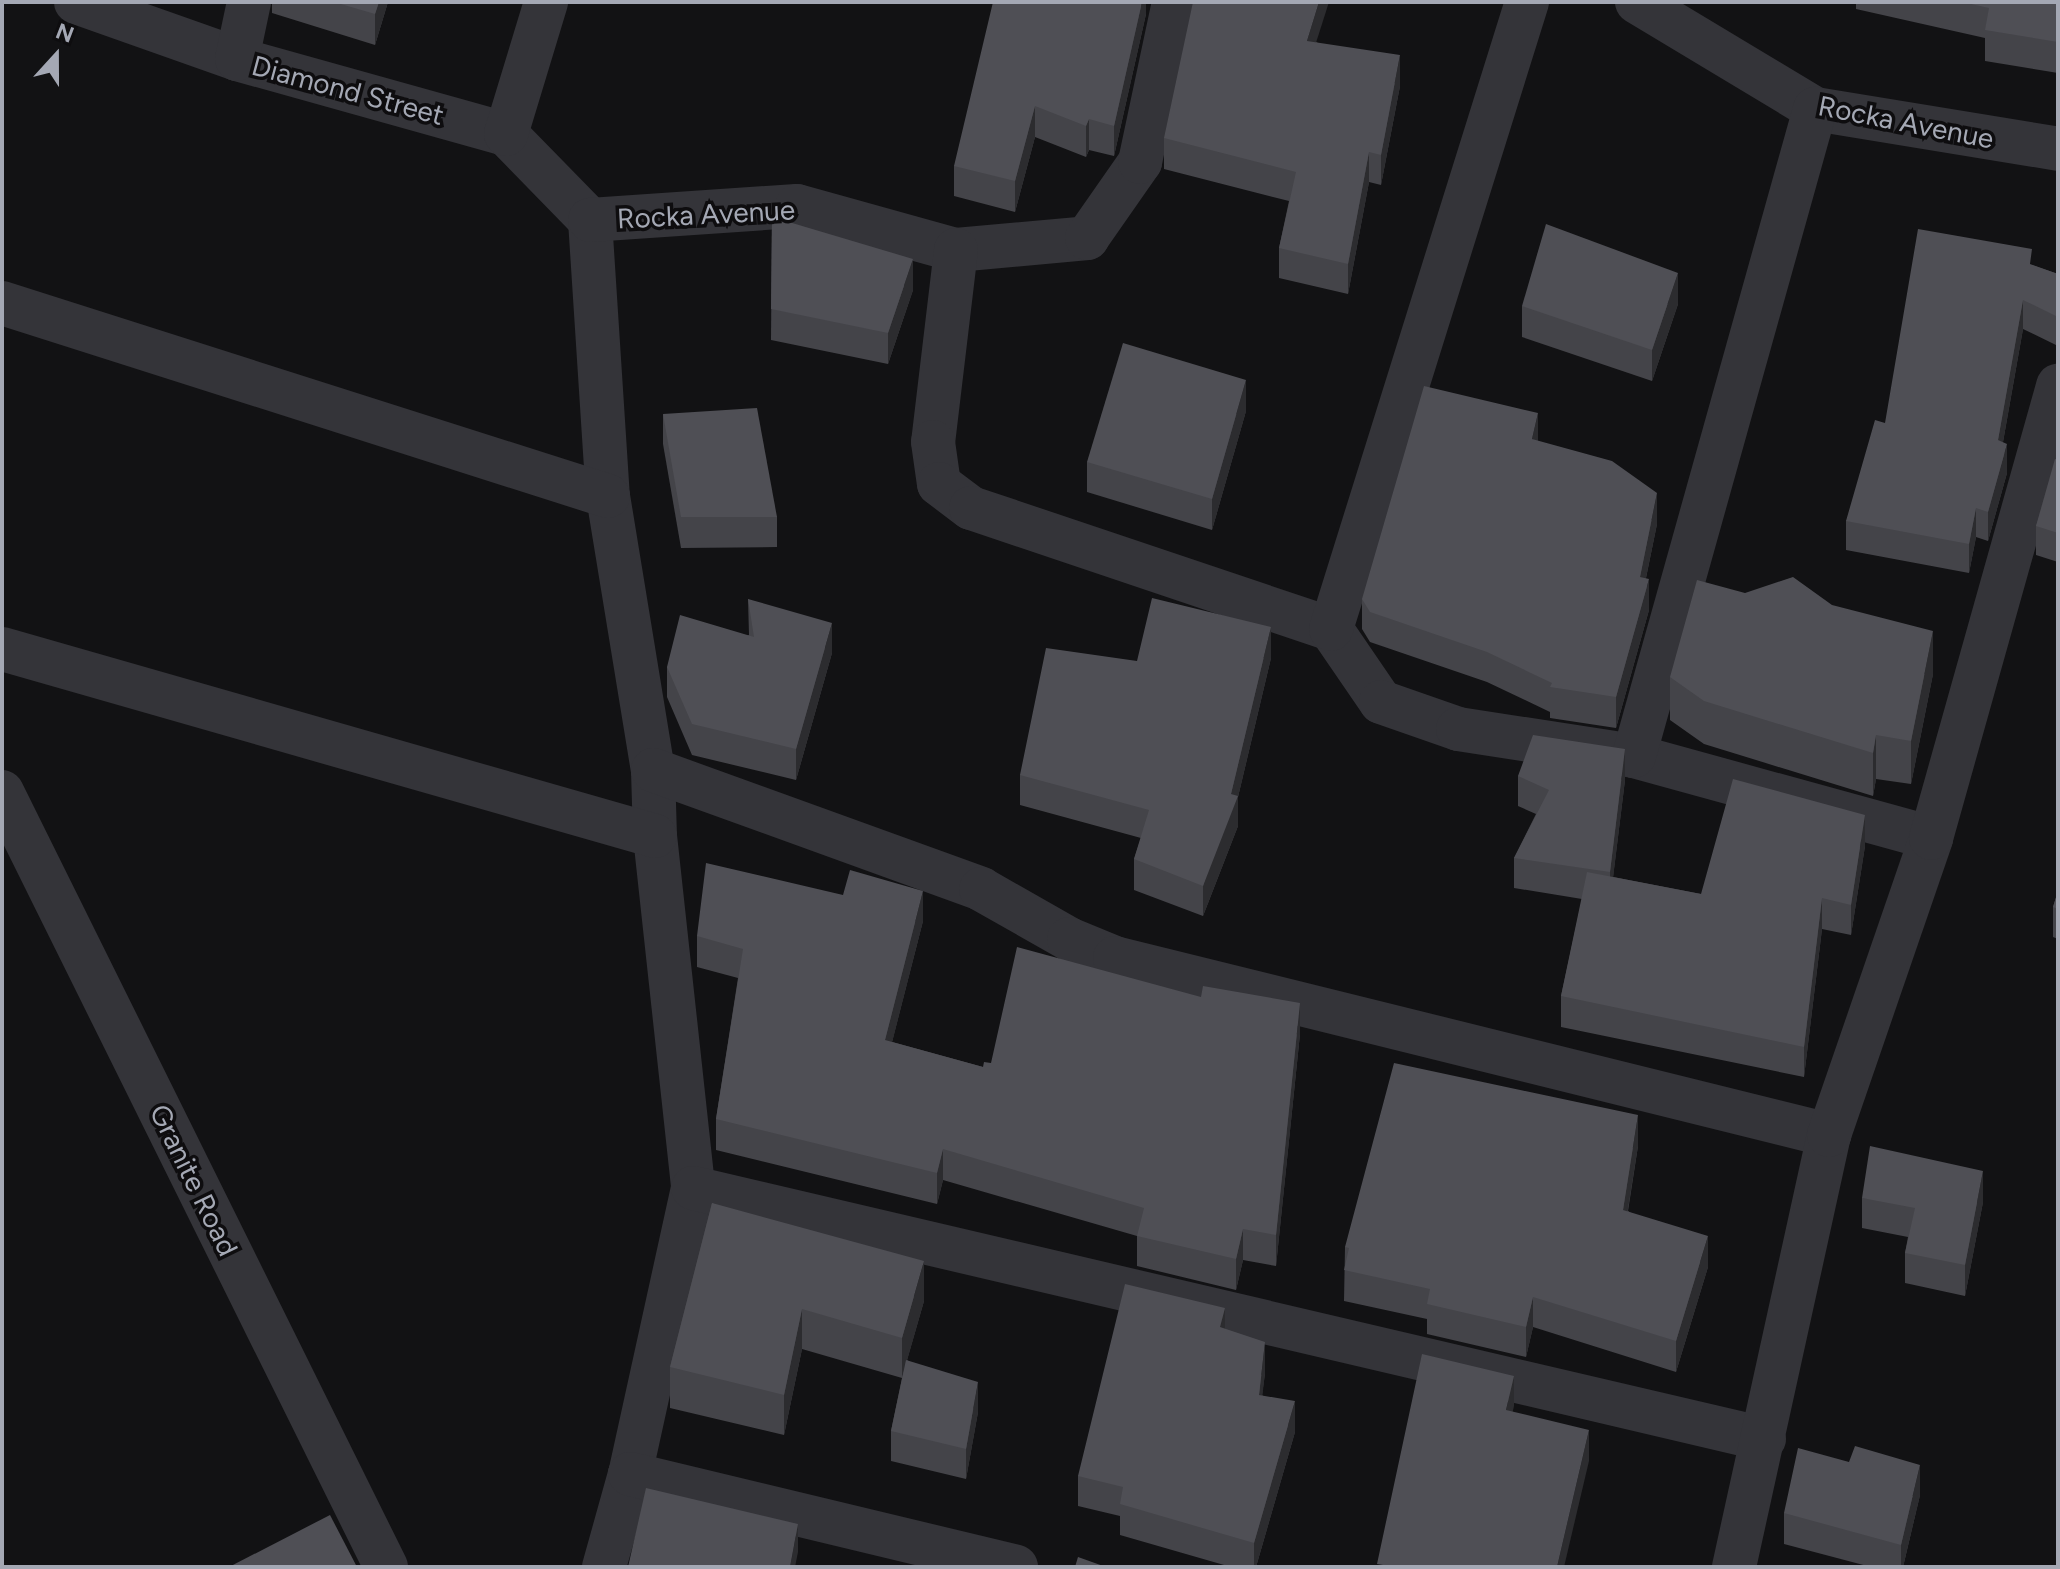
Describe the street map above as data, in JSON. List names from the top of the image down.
{
  "streets": {
    "street": ["Diamond Street", "Rocka Avenue", "Granite Road"]
  },
  "north": "top"
}
